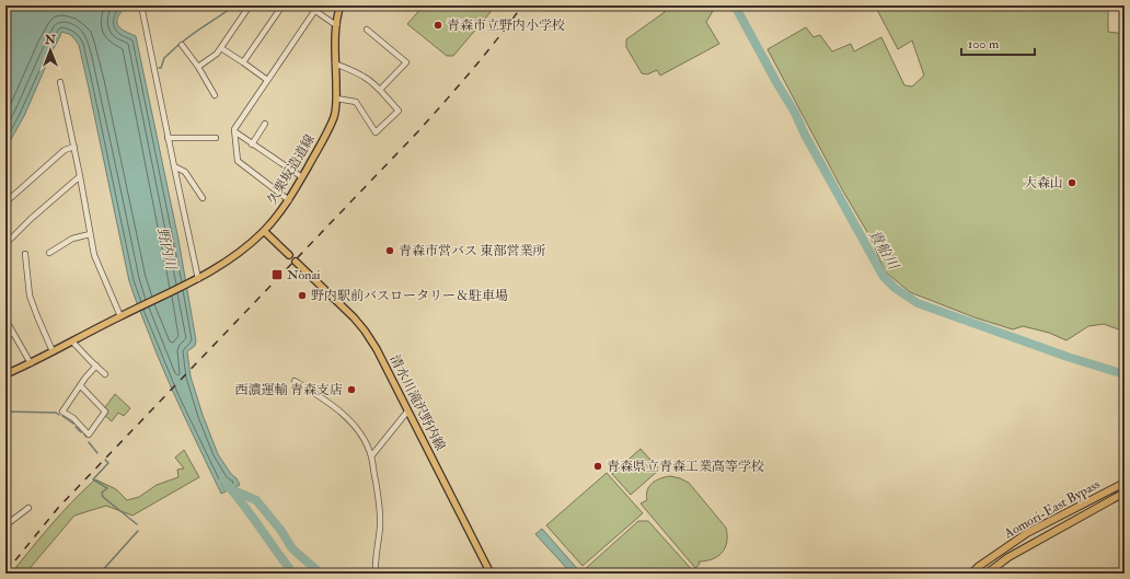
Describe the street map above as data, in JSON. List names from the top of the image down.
{
  "streets": {
    "highway": ["Aomori-East Bypass"],
    "main road": ["久栗坂造道線", "清水川滝沢野内線"]
  },
  "water": ["野内川", "貴船川"],
  "places": {
    "other": [
      "青森市立野内小学校",
      "大森山",
      "青森市営バス 東部営業所",
      "野内駅前バスロータリー＆駐車場",
      "西濃運輸 青森支店",
      "青森県立青森工業高等学校"
    ],
    "transit": ["Nonai"]
  },
  "scale_bar": "100 m",
  "north": "top"
}
